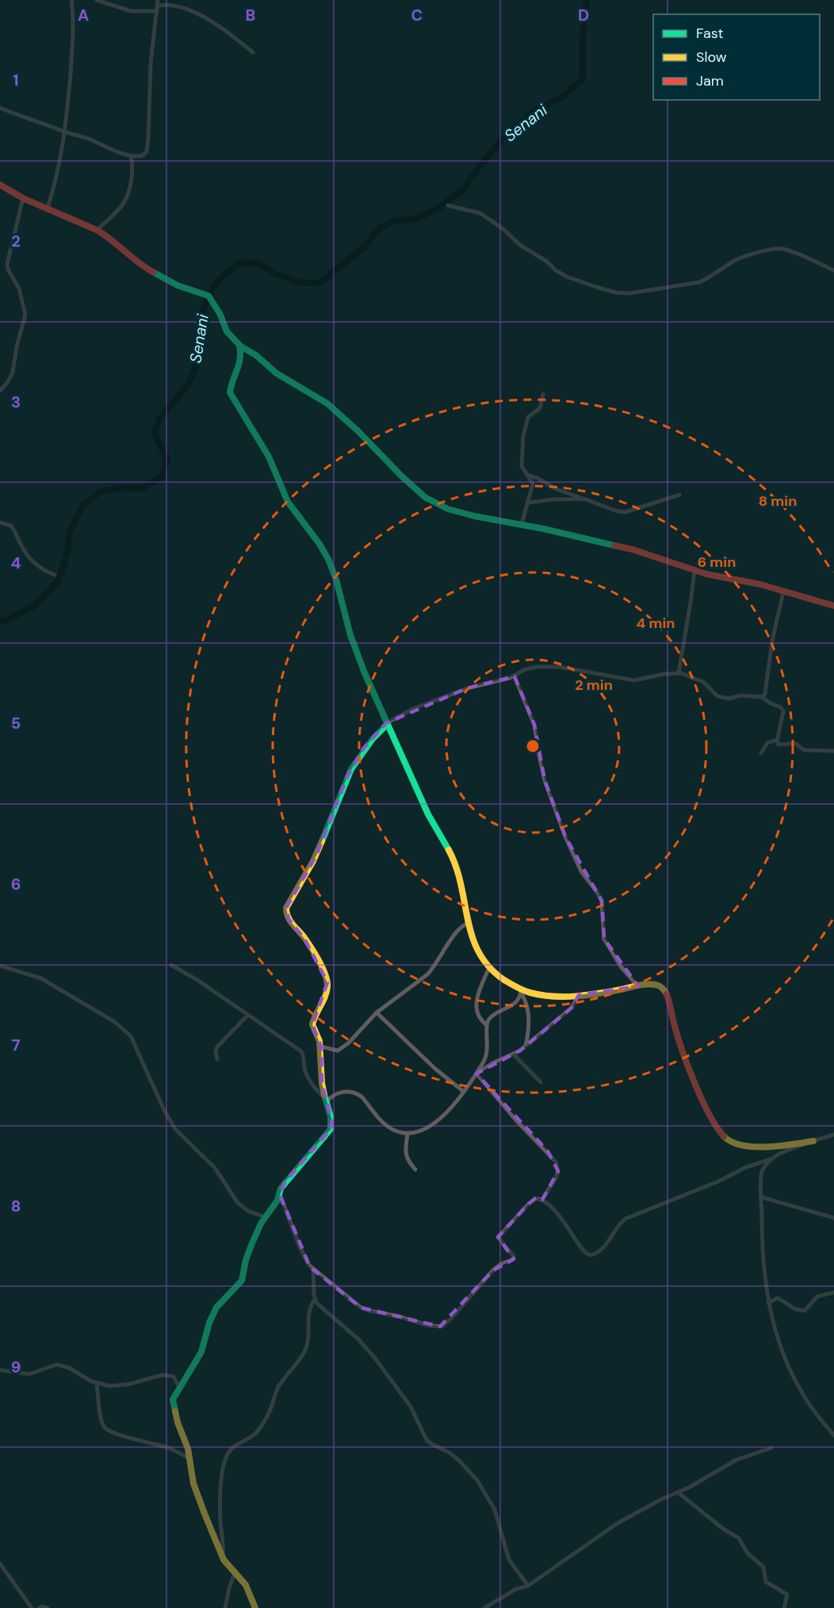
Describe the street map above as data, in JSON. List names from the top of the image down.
{
  "water": ["Senani"],
  "legend": ["Fast", "Slow", "Jam"],
  "grid": {
    "columns": [
      "A",
      "B",
      "C",
      "D"
    ],
    "rows": [
      "1",
      "2",
      "3",
      "4",
      "5",
      "6",
      "7",
      "8",
      "9"
    ]
  },
  "rings": [
    "8 min",
    "6 min",
    "4 min",
    "2 min"
  ]
}
